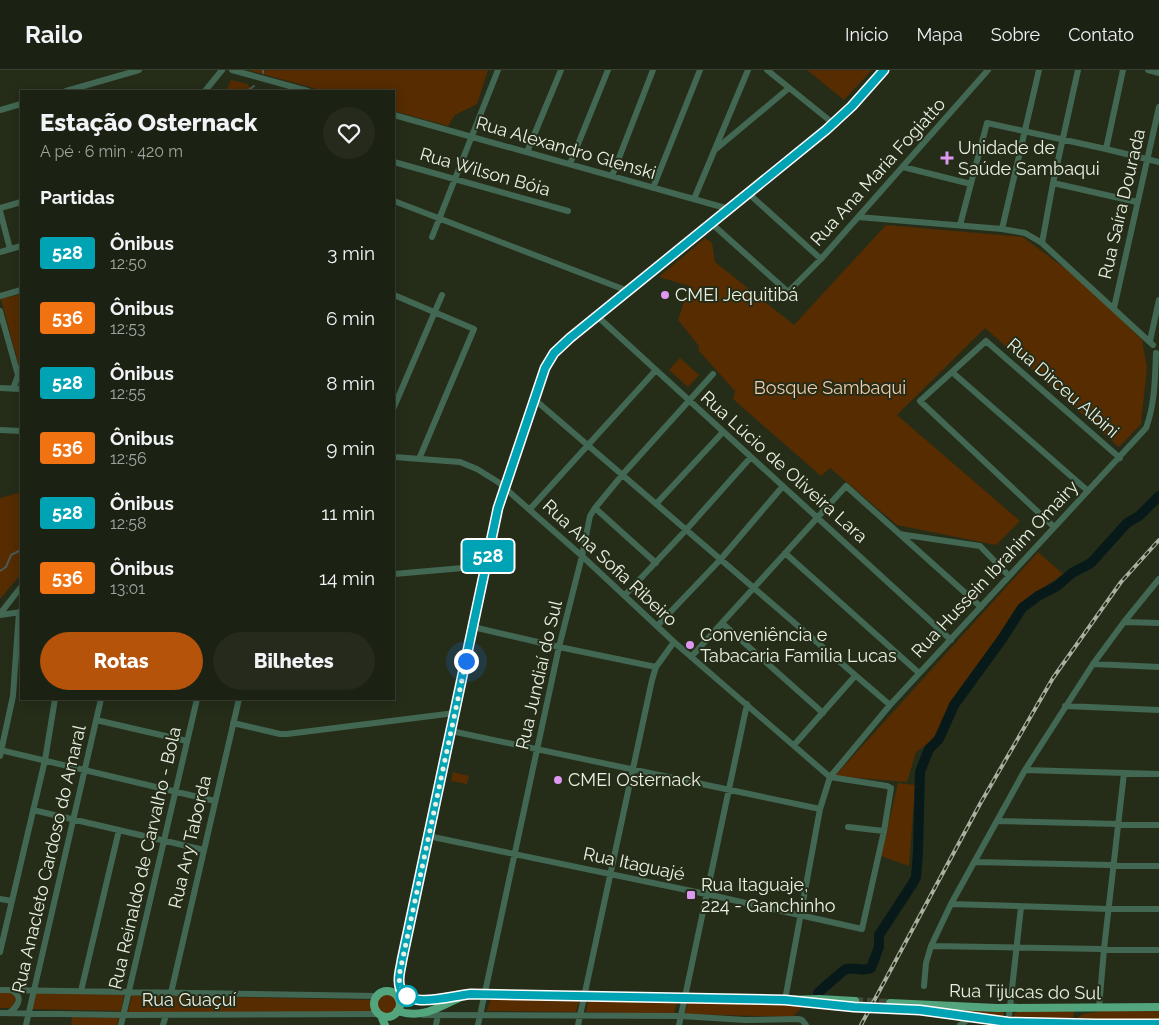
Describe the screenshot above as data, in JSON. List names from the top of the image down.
{
  "streets": {
    "main road": ["Rua Tijucas do Sul"],
    "street": [
      "Rua Alexandro Glenski",
      "Rua Wilson Bóia",
      "Rua Ana Maria Fogiatto",
      "Rua Saíra Dourada",
      "Rua Dirceu Albini",
      "Rua Lúcio de Oliveira Lara",
      "Rua Ana Sofia Ribeiro",
      "Rua Hussein Ibrahim Omairy",
      "Rua Jundiaí do Sul",
      "Rua Ary Taborda",
      "Rua Reinaldo de Carvalho - Bola",
      "Rua Anacleto Cardoso do Amaral",
      "Rua Itaguajé",
      "Rua Guaçuí"
    ]
  },
  "crossings": [
    ["Rua Dirceu Albini", "Rua Hussein Ibrahim Omairy"],
    ["Rua Lúcio de Oliveira Lara", "Rua Hussein Ibrahim Omairy"],
    ["Rua Lúcio de Oliveira Lara", "Rua Jundiaí do Sul"],
    ["Rua Ana Sofia Ribeiro", "Rua Hussein Ibrahim Omairy"],
    ["Rua Ana Sofia Ribeiro", "Rua Jundiaí do Sul"],
    ["Rua Hussein Ibrahim Omairy", "Rua Itaguajé"],
    ["Rua Jundiaí do Sul", "Rua Itaguajé"],
    ["Rua Ary Taborda", "Rua Guaçuí"],
    ["Rua Reinaldo de Carvalho - Bola", "Rua Guaçuí"],
    ["Rua Anacleto Cardoso do Amaral", "Rua Guaçuí"]
  ],
  "parks": ["Bosque Sambaqui"],
  "places": {
    "health": ["Unidade de Saúde Sambaqui"],
    "other": ["CMEI Jequitibá", "Conveniência e Tabacaria Familia Lucas", "CMEI Osternack"],
    "transit": ["Rua Itaguaje, 224 - Ganchinho"]
  },
  "lines": ["bus line 528"],
  "page": {
    "header": "Railo",
    "nav": [
      "Início",
      "Mapa",
      "Sobre",
      "Contato"
    ],
    "on_map": "528",
    "heading": [
      ["Estação Osternack", "A pé · 6 min · 420 m"],
      "Partidas"
    ],
    "list": [
      {
        "mark": "528",
        "name": "Ônibus",
        "note": "12:50",
        "value": "3 min"
      },
      {
        "mark": "536",
        "name": "Ônibus",
        "note": "12:53",
        "value": "6 min"
      },
      {
        "mark": "528",
        "name": "Ônibus",
        "note": "12:55",
        "value": "8 min"
      },
      {
        "mark": "536",
        "name": "Ônibus",
        "note": "12:56",
        "value": "9 min"
      },
      {
        "mark": "528",
        "name": "Ônibus",
        "note": "12:58",
        "value": "11 min"
      },
      {
        "mark": "536",
        "name": "Ônibus",
        "note": "13:01",
        "value": "14 min"
      }
    ],
    "buttons": ["Rotas", "Bilhetes"]
  }
}
